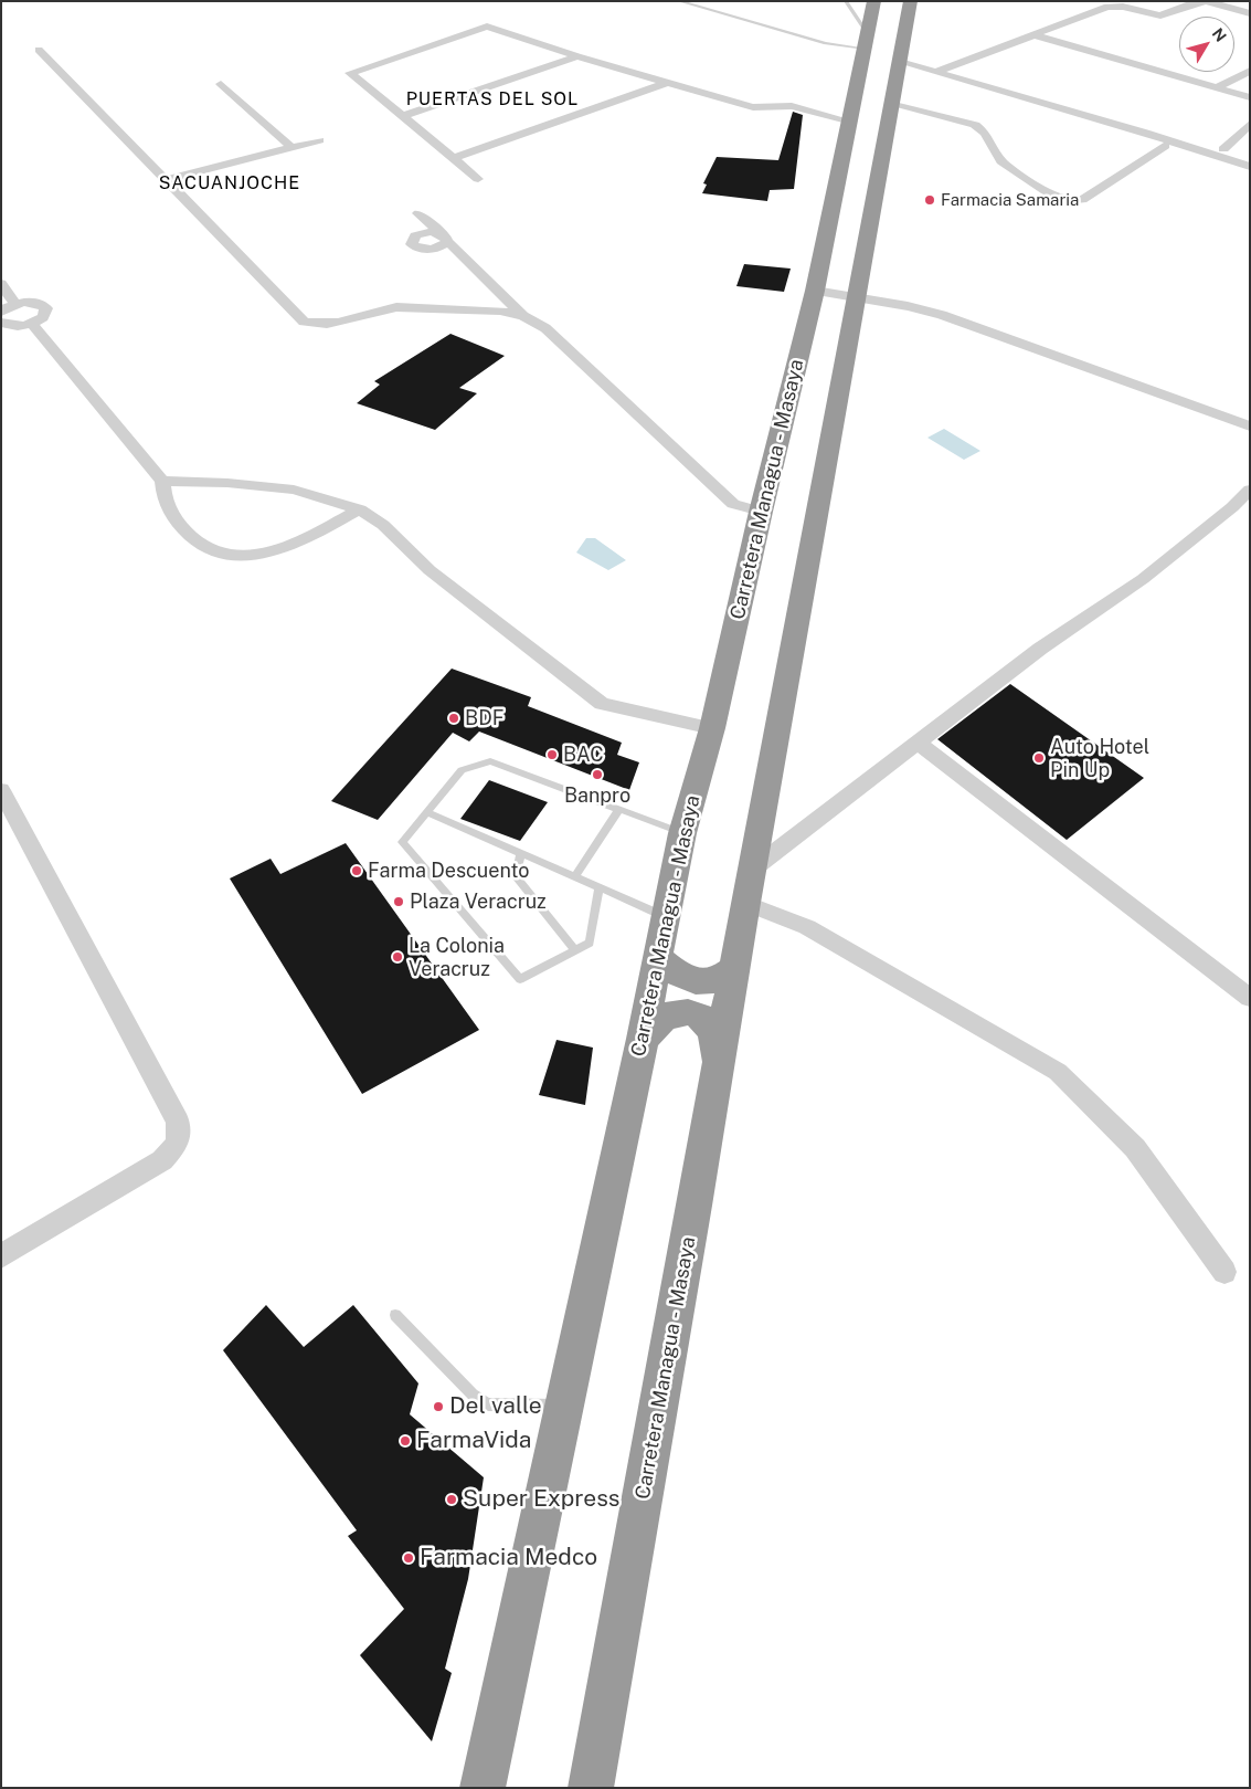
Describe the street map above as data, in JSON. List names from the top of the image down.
{
  "streets": {
    "highway": ["Carretera Managua - Masaya"]
  },
  "districts": ["PUERTAS DEL SOL", "SACUANJOCHE"],
  "places": [
    "Farmacia Samaria",
    "BDF",
    "BAC",
    "Auto Hotel Pin Up",
    "Banpro",
    "Farma Descuento",
    "Plaza Veracruz",
    "La Colonia Veracruz",
    "Del valle",
    "FarmaVida",
    "Super Express",
    "Farmacia Medco"
  ],
  "north": "top right"
}
